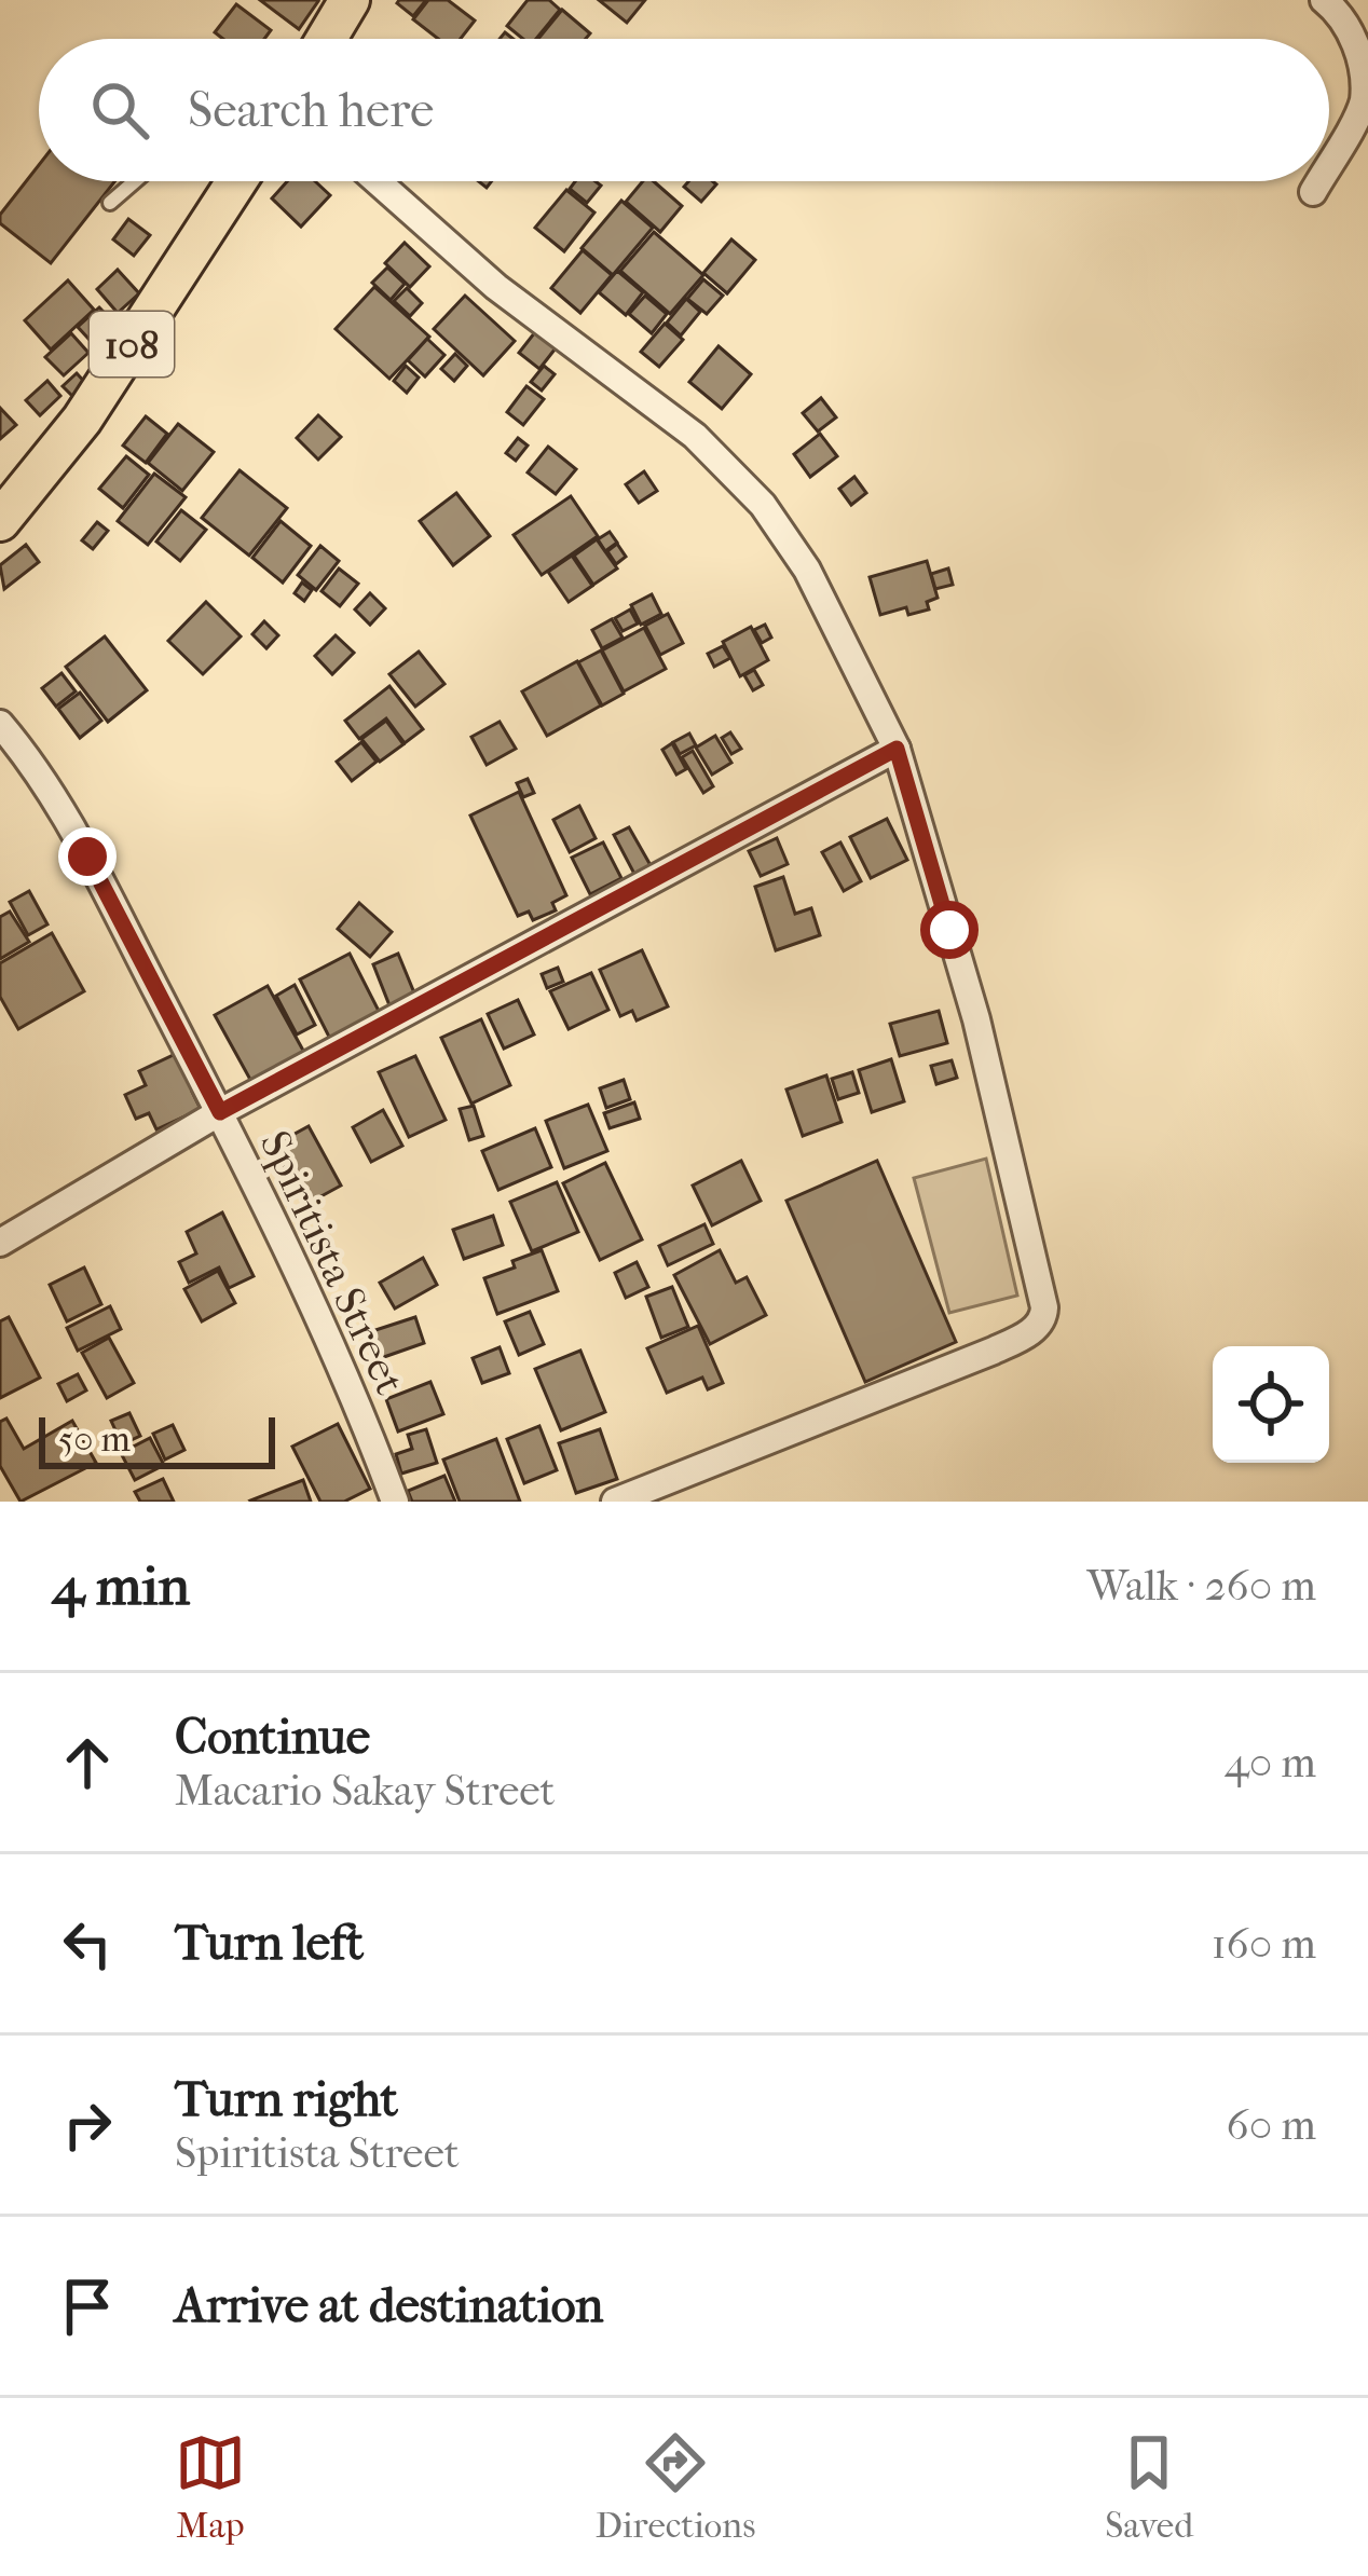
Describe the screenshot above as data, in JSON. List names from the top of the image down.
{
  "streets": {
    "main road": ["108"],
    "street": ["Spiritista Street"]
  },
  "scale_bar": "50 m",
  "page": {
    "search": "Search here",
    "scale": "50 m",
    "heading": ["4 min", "Walk · 260 m"],
    "list": [
      ["Continue", "Macario Sakay Street", "40 m"],
      ["Turn left", "160 m"],
      ["Turn right", "Spiritista Street", "60 m"],
      "Arrive at destination"
    ],
    "nav": ["Map", "Directions", "Saved"]
  }
}
